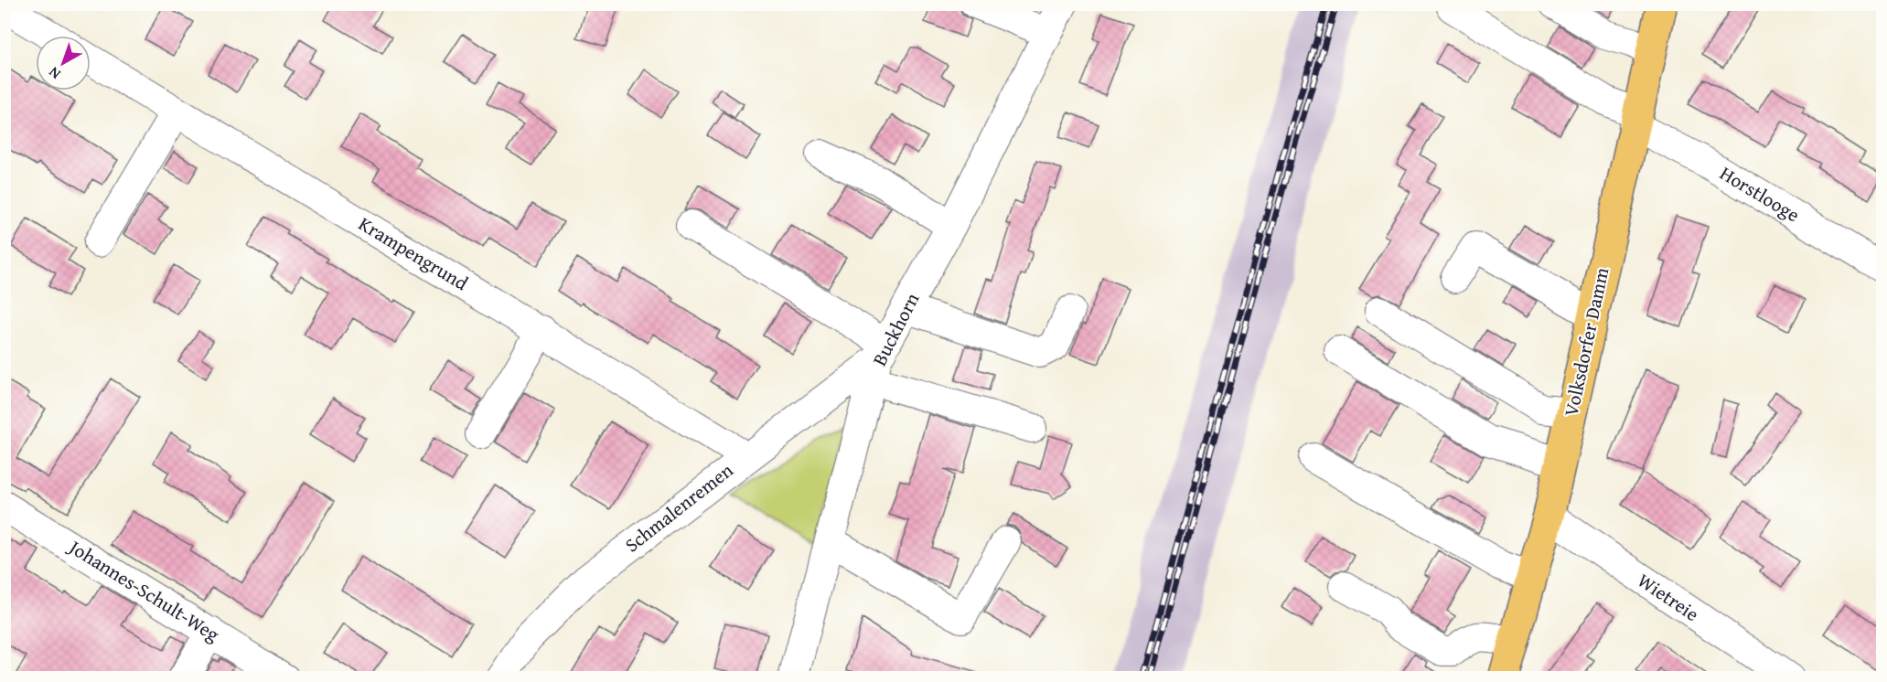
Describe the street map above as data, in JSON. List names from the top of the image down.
{
  "streets": {
    "main road": ["Volksdorfer Damm"],
    "street": [
      "Horstlooge",
      "Krampengrund",
      "Buckhorn",
      "Schmalenremen",
      "Johannes-Schult-Weg",
      "Wietreie"
    ]
  },
  "crossings": [
    ["Horstlooge", "Volksdorfer Damm"],
    ["Krampengrund", "Schmalenremen"],
    ["Buckhorn", "Schmalenremen"],
    ["Volksdorfer Damm", "Wietreie"]
  ],
  "north": "bottom left"
}
